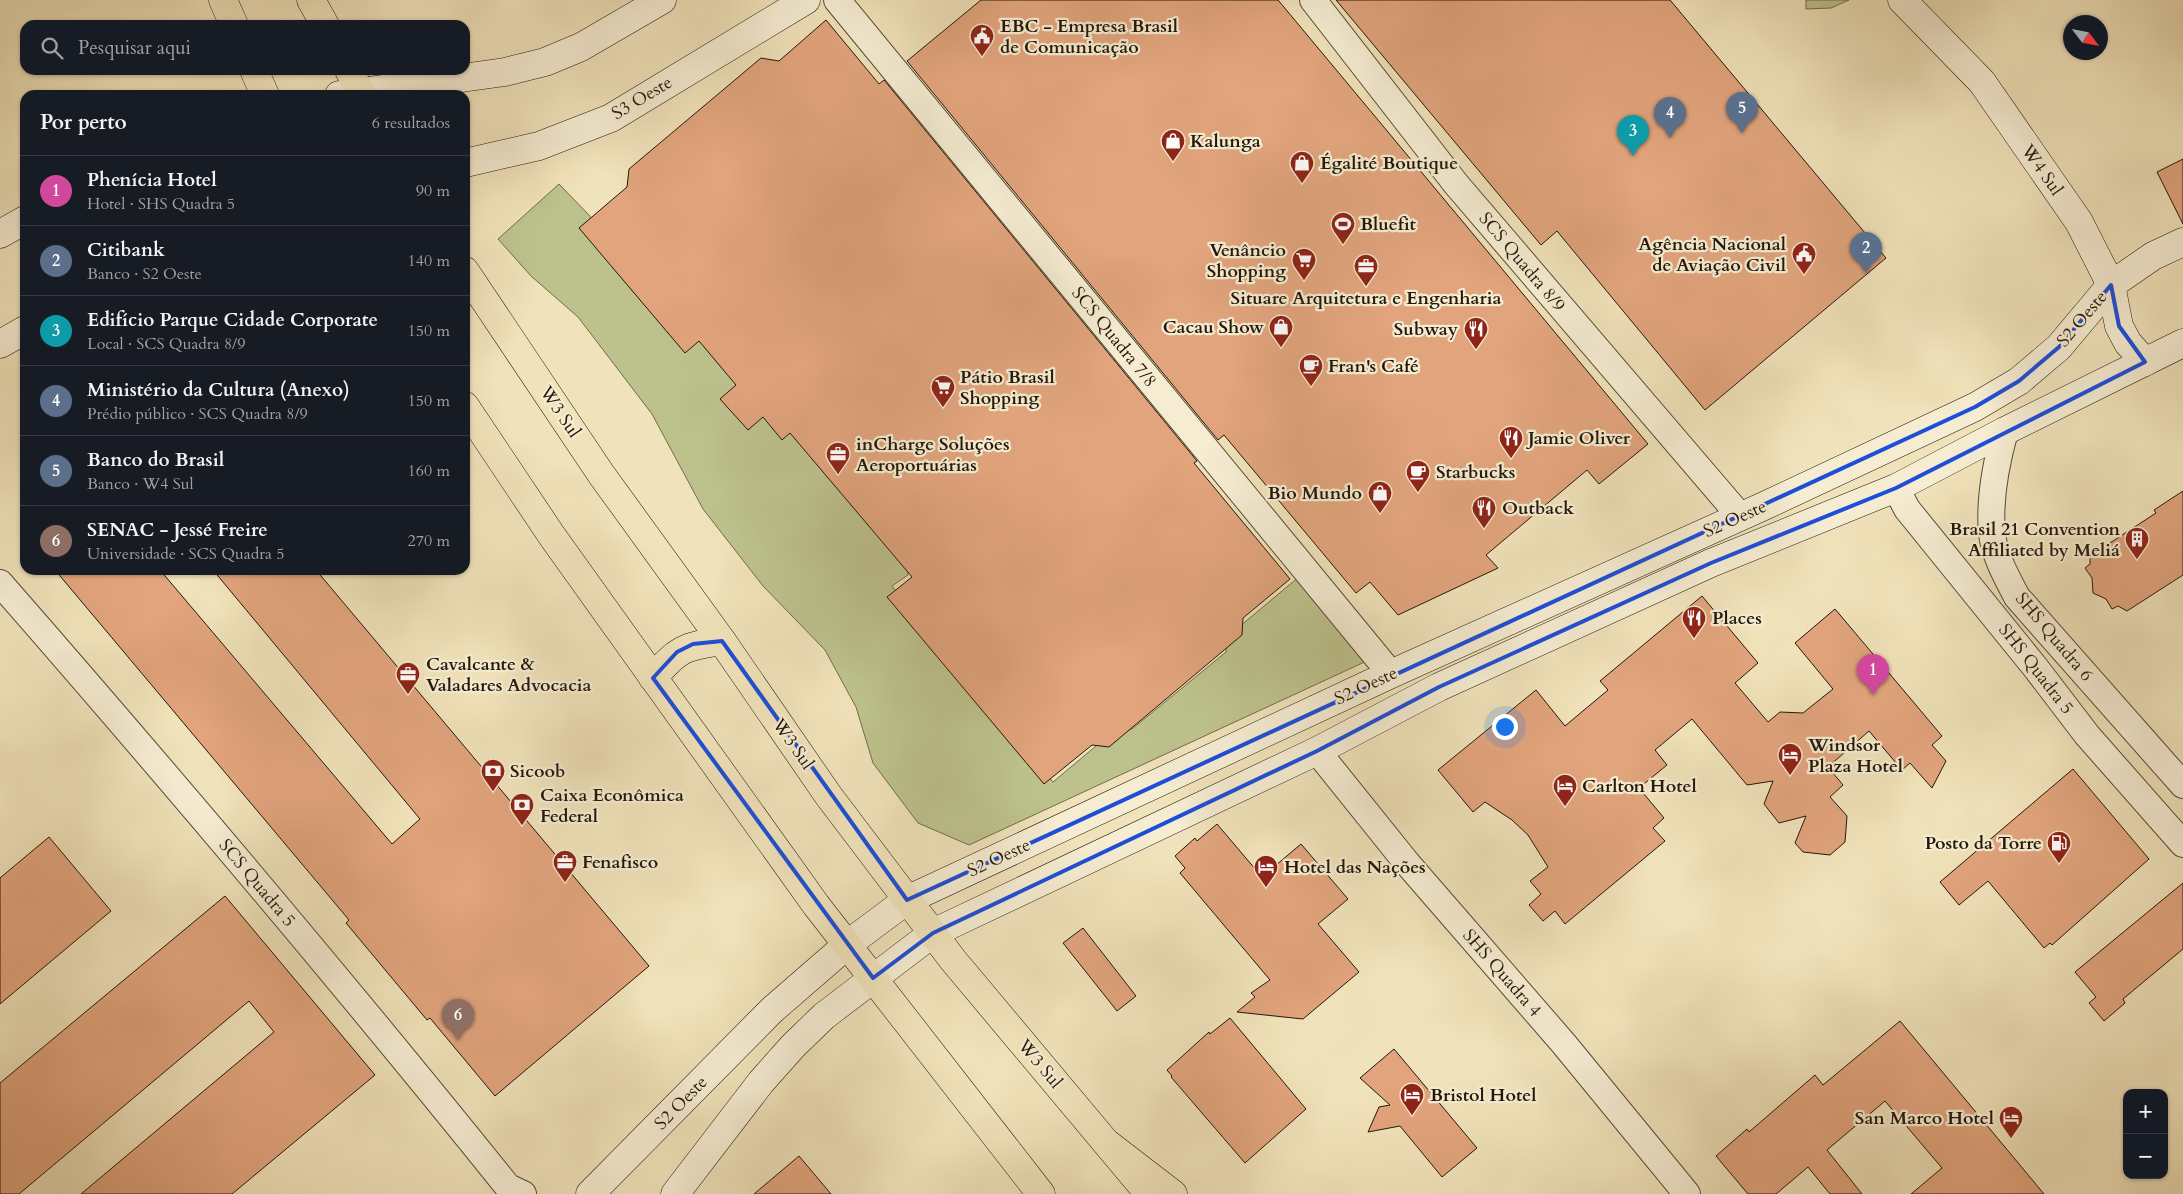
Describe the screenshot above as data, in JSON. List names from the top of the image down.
{
  "streets": {
    "main road": [
      "S3 Oeste",
      "W4 Sul",
      "S2 Oeste",
      "W3 Sul"
    ],
    "street": [
      "SCS Quadra 8/9",
      "SCS Quadra 7/8",
      "SHS Quadra 6",
      "SHS Quadra 5",
      "SCS Quadra 5",
      "SHS Quadra 4"
    ]
  },
  "crossings": [
    ["W4 Sul", "S2 Oeste"],
    ["SCS Quadra 8/9", "S2 Oeste"],
    ["S2 Oeste", "SCS Quadra 7/8"],
    ["S2 Oeste", "W3 Sul"],
    ["S2 Oeste", "SHS Quadra 6"],
    ["S2 Oeste", "SHS Quadra 5"],
    ["S2 Oeste", "SHS Quadra 4"]
  ],
  "places": {
    "public building": ["EBC - Empresa Brasil de Comunicação", "Agência Nacional de Aviação Civil"],
    "shop": [
      "Kalunga",
      "Égalité Boutique",
      "Cacau Show",
      "Bio Mundo"
    ],
    "sports": ["Bluefit"],
    "supermarket": ["Venâncio Shopping", "Pátio Brasil Shopping"],
    "office": [
      "Situare Arquitetura e Engenharia",
      "inCharge Soluções Aeroportuárias",
      "Cavalcante & Valadares Advocacia",
      "Fenafisco"
    ],
    "restaurant": [
      "Subway",
      "Jamie Oliver",
      "Outback",
      "Places"
    ],
    "cafe": ["Fran's Café", "Starbucks"],
    "building": ["Brasil 21 Convention Affiliated by Meliá"],
    "hotel": [
      "Windsor Plaza Hotel",
      "Carlton Hotel",
      "Hotel das Nações",
      "Bristol Hotel",
      "San Marco Hotel"
    ],
    "bank": ["Sicoob", "Caixa Econômica Federal"],
    "fuel station": ["Posto da Torre"]
  },
  "north": "bottom right",
  "page": {
    "search": "Pesquisar aqui",
    "heading": ["Por perto", "6 resultados"],
    "pins": [
      "5",
      "4",
      "3",
      "2",
      "1",
      "6"
    ],
    "list": [
      {
        "mark": "1",
        "name": "Phenícia Hotel",
        "note": "Hotel · SHS Quadra 5",
        "value": "90 m"
      },
      {
        "mark": "2",
        "name": "Citibank",
        "note": "Banco · S2 Oeste",
        "value": "140 m"
      },
      {
        "mark": "3",
        "name": "Edifício Parque Cidade Corporate",
        "note": "Local · SCS Quadra 8/9",
        "value": "150 m"
      },
      {
        "mark": "4",
        "name": "Ministério da Cultura (Anexo)",
        "note": "Prédio público · SCS Quadra 8/9",
        "value": "150 m"
      },
      {
        "mark": "5",
        "name": "Banco do Brasil",
        "note": "Banco · W4 Sul",
        "value": "160 m"
      },
      {
        "mark": "6",
        "name": "SENAC - Jessé Freire",
        "note": "Universidade · SCS Quadra 5",
        "value": "270 m"
      }
    ],
    "map_buttons": ["+", "−"]
  }
}
